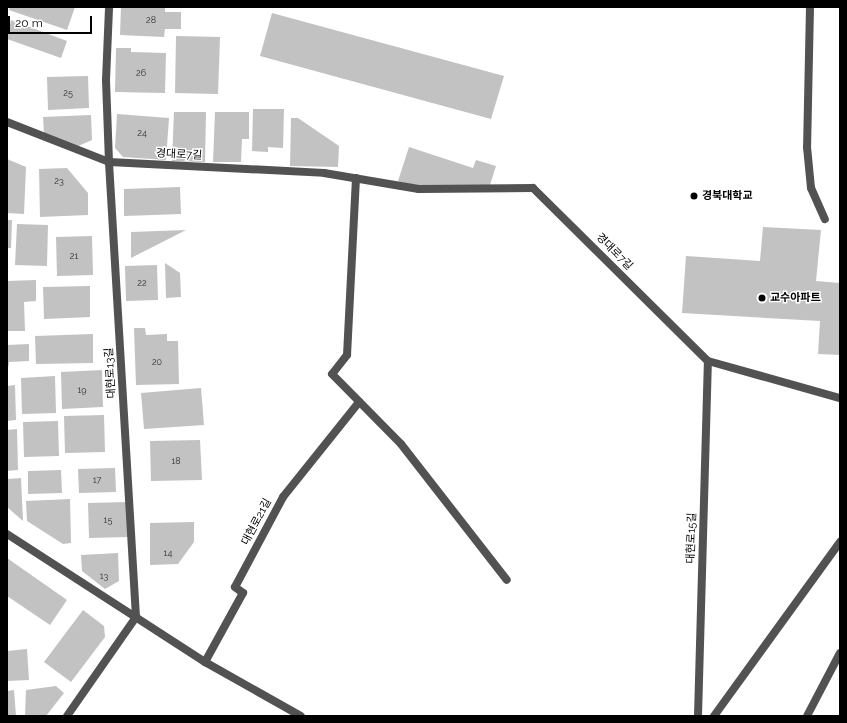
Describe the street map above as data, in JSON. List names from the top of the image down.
{
  "streets": {
    "street": [
      "경대로7길",
      "대현로13길",
      "대현로21길",
      "대현로15길"
    ]
  },
  "crossings": [
    ["경대로7길", "대현로13길"],
    ["경대로7길", "대현로15길"]
  ],
  "places": ["경북대학교", "교수아파트"],
  "house_numbers": [
    "28",
    "26",
    "25",
    "24",
    "23",
    "21",
    "22",
    "20",
    "19",
    "18",
    "17",
    "15",
    "14",
    "13"
  ],
  "scale_bar": "20 m"
}
